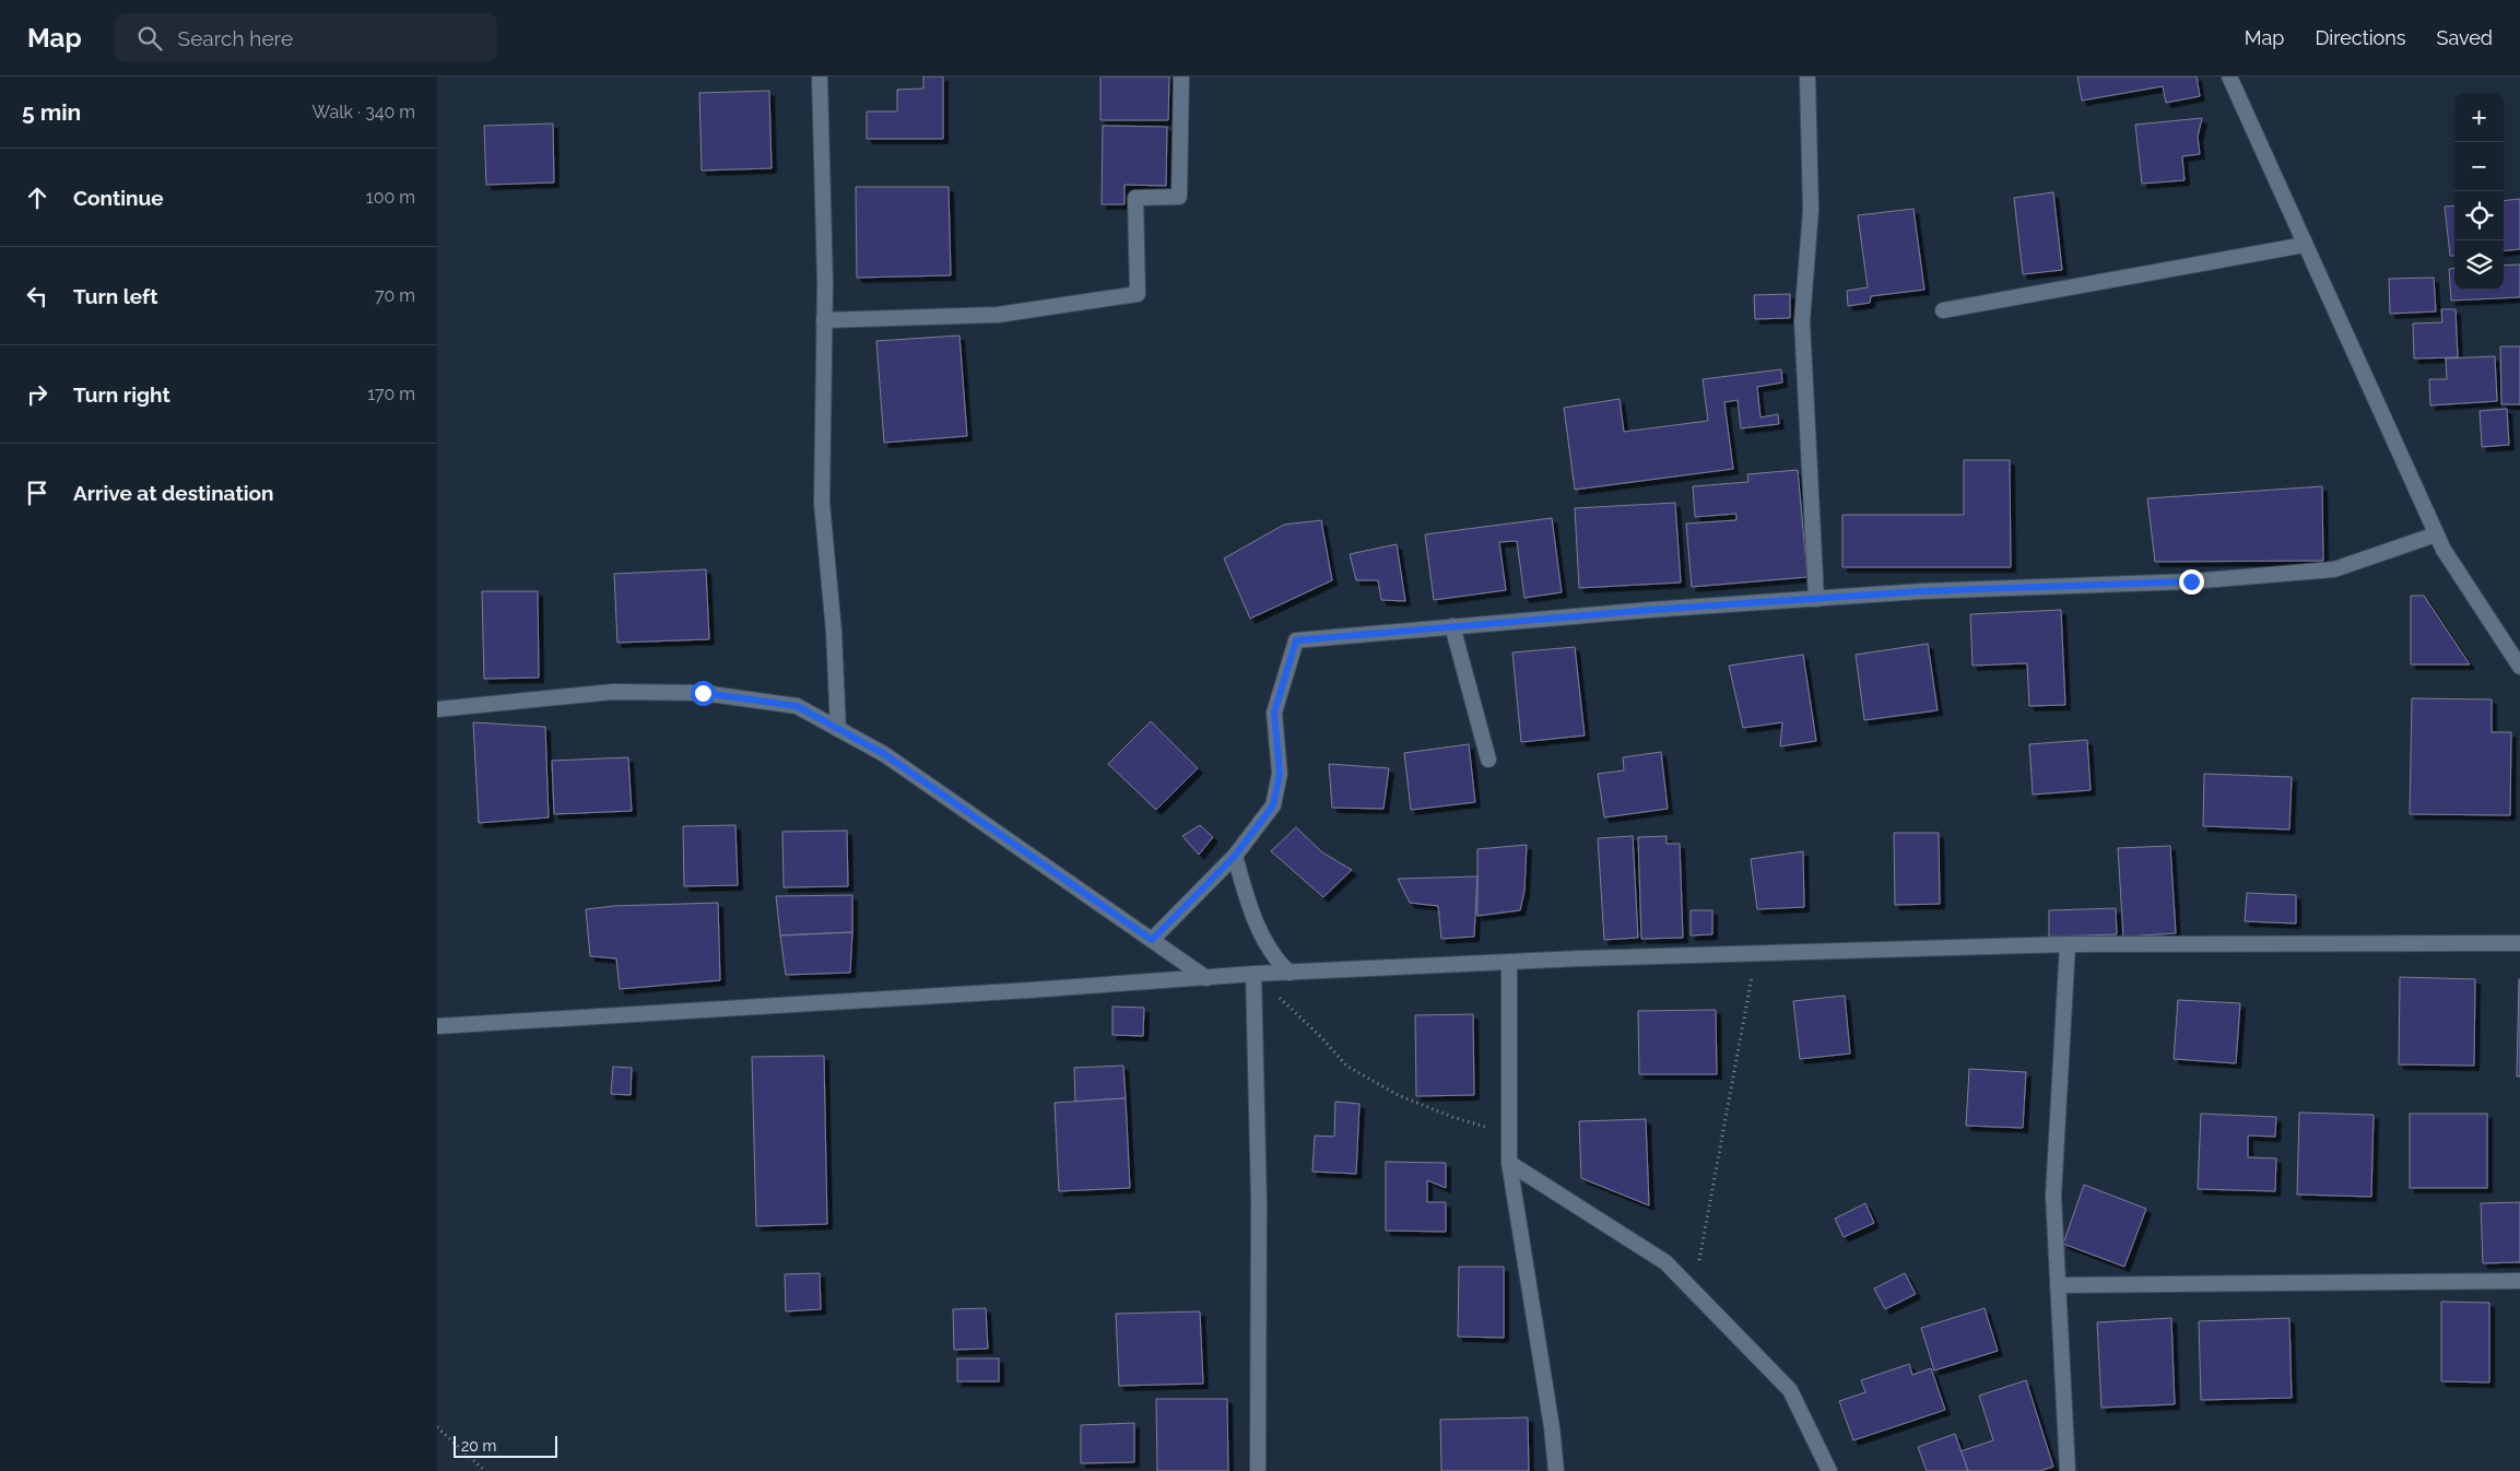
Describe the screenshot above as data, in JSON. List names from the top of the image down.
{
  "scale_bar": "20 m",
  "page": {
    "header": "Map",
    "search": "Search here",
    "nav": ["Map", "Directions", "Saved"],
    "heading": ["5 min", "Walk · 340 m"],
    "map_buttons": ["+", "−"],
    "list": [
      ["Continue", "100 m"],
      ["Turn left", "70 m"],
      ["Turn right", "170 m"],
      "Arrive at destination"
    ],
    "scale": "20 m"
  }
}
